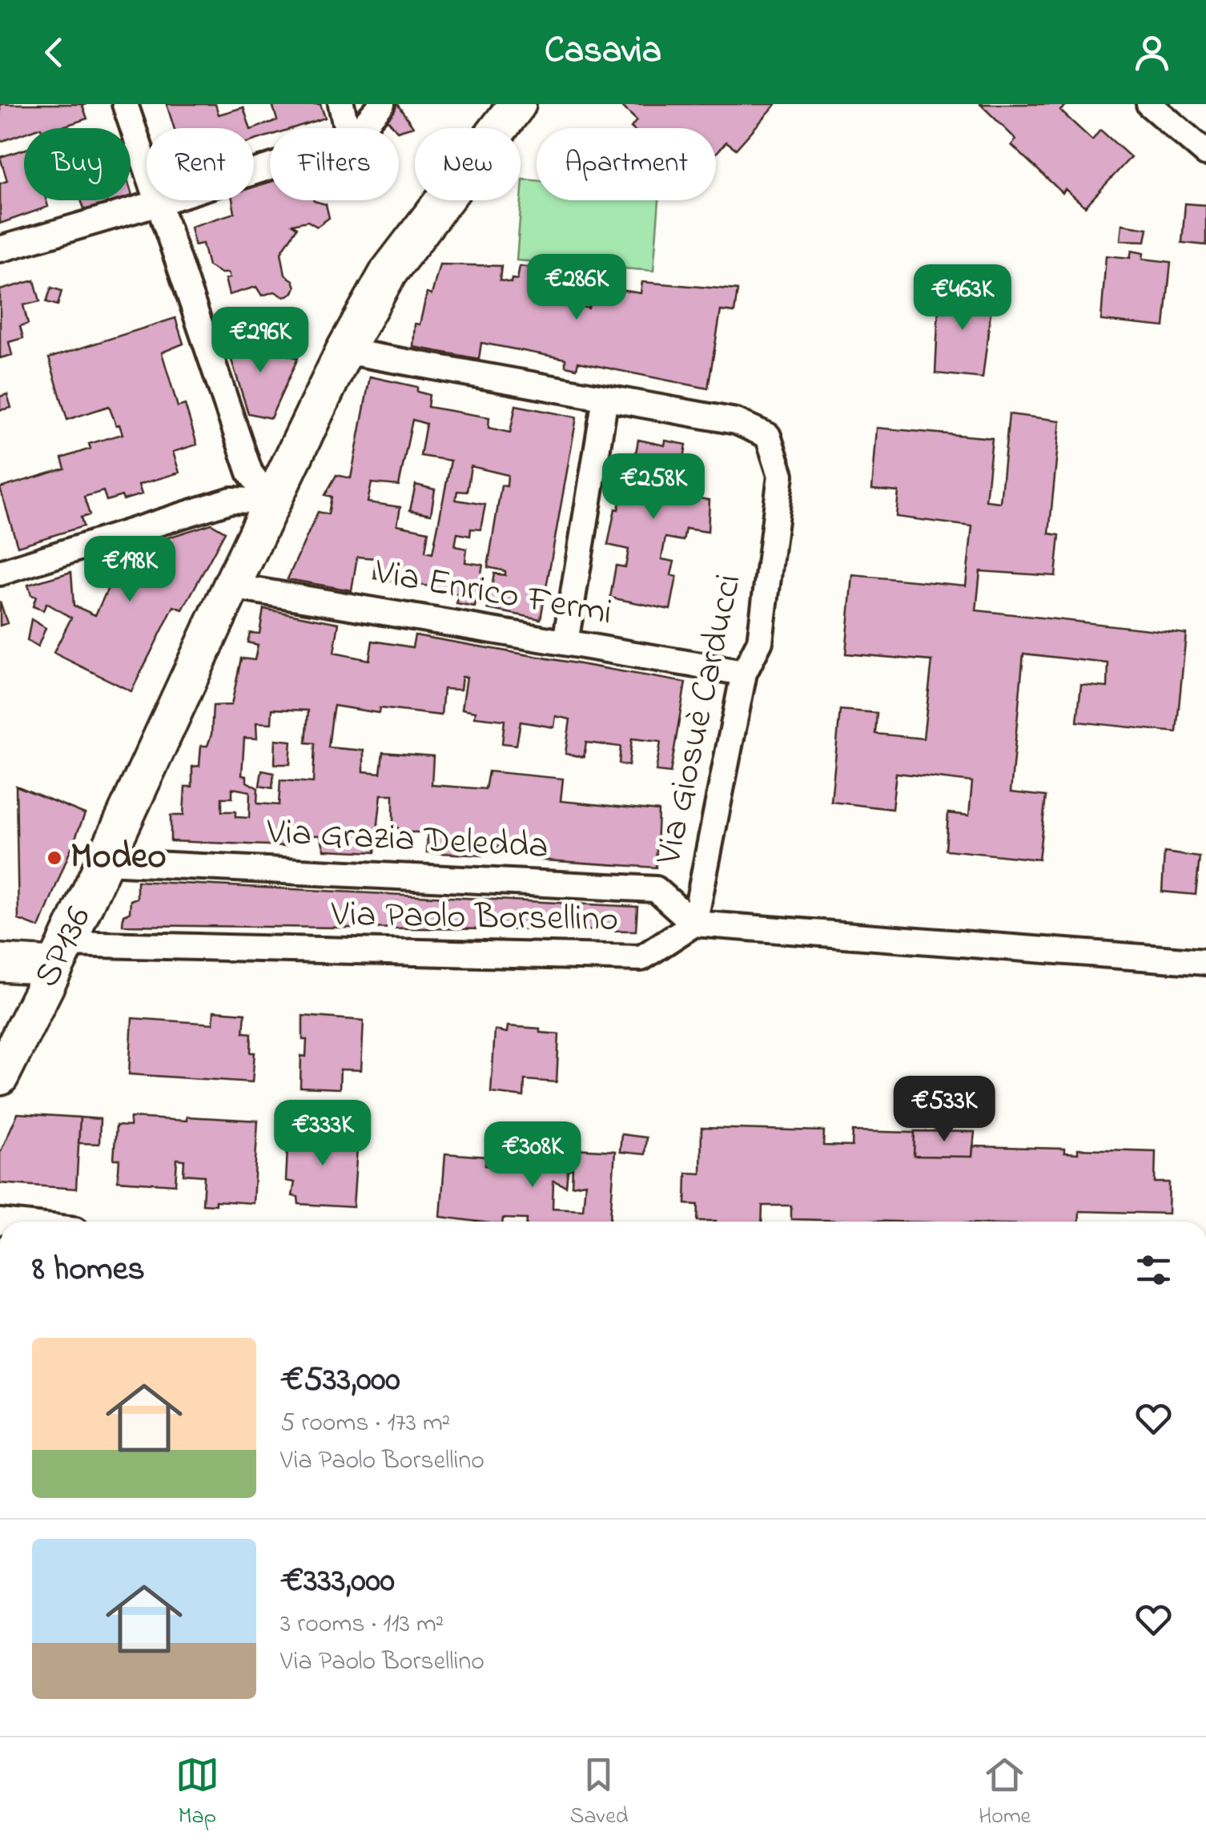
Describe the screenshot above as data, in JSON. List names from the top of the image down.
{
  "streets": {
    "street": [
      "Via Enrico Fermi",
      "Via Giosuè Carducci",
      "Via Grazia Deledda",
      "Via Paolo Borsellino",
      "SP136"
    ]
  },
  "crossings": [
    ["Via Enrico Fermi", "Via Giosuè Carducci"],
    ["Via Enrico Fermi", "SP136"],
    ["Via Giosuè Carducci", "Via Grazia Deledda"],
    ["Via Giosuè Carducci", "Via Paolo Borsellino"],
    ["Via Giosuè Carducci", "SP136"],
    ["Via Grazia Deledda", "Via Paolo Borsellino"],
    ["Via Grazia Deledda", "SP136"],
    ["Via Paolo Borsellino", "SP136"]
  ],
  "places": ["Modeo"],
  "page": {
    "header": "Casavia",
    "chip": [
      "Buy",
      "Rent",
      "Filters",
      "New",
      "Apartment"
    ],
    "price": [
      "€286K",
      "€463K",
      "€296K",
      "€258K",
      "€198K",
      "€533K",
      "€333K",
      "€308K"
    ],
    "heading": "8 homes",
    "list": [
      {
        "name": "€533,000",
        "note": "5 rooms · 173 m² · Via Paolo Borsellino"
      },
      {
        "name": "€333,000",
        "note": "3 rooms · 113 m² · Via Paolo Borsellino"
      }
    ],
    "tabs": ["Map", "Saved", "Home"]
  }
}
